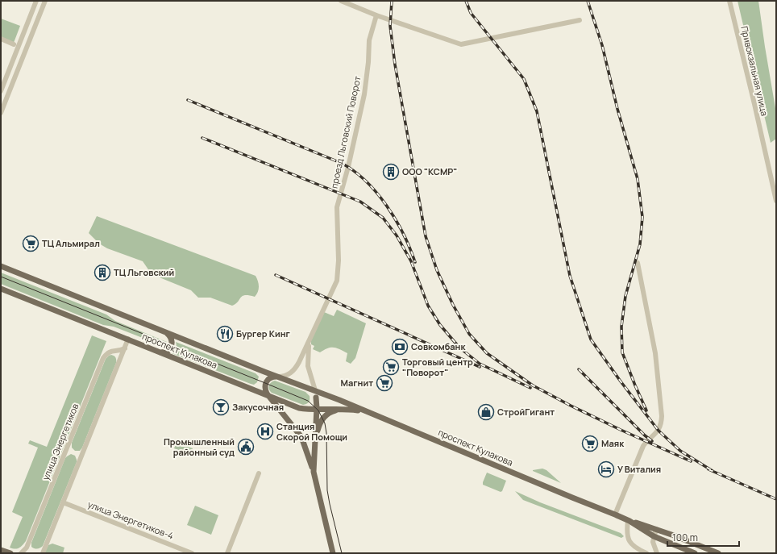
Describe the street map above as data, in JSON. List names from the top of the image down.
{
  "streets": {
    "main road": ["проспект Кулакова"],
    "street": [
      "Привокзальная улица",
      "проезд Льговский Поворот",
      "улица Энергетиков",
      "улица Энергетиков-4"
    ]
  },
  "crossings": [
    ["проезд Льговский Поворот", "проспект Кулакова"]
  ],
  "places": {
    "building": ["ООО \"КСМР\"", "ТЦ Льговский"],
    "supermarket": [
      "ТЦ Альмирал",
      "Торговый центр \"Поворот\"",
      "Магнит",
      "Маяк"
    ],
    "restaurant": ["Бургер Кинг"],
    "bank": ["Совкомбанк"],
    "bar": ["Закусочная"],
    "shop": ["СтройГигант"],
    "hospital": ["Станция Скорой Помощи"],
    "public building": ["Промышленный районный суд"],
    "hotel": ["У Виталия"]
  },
  "scale_bar": "100 m"
}
